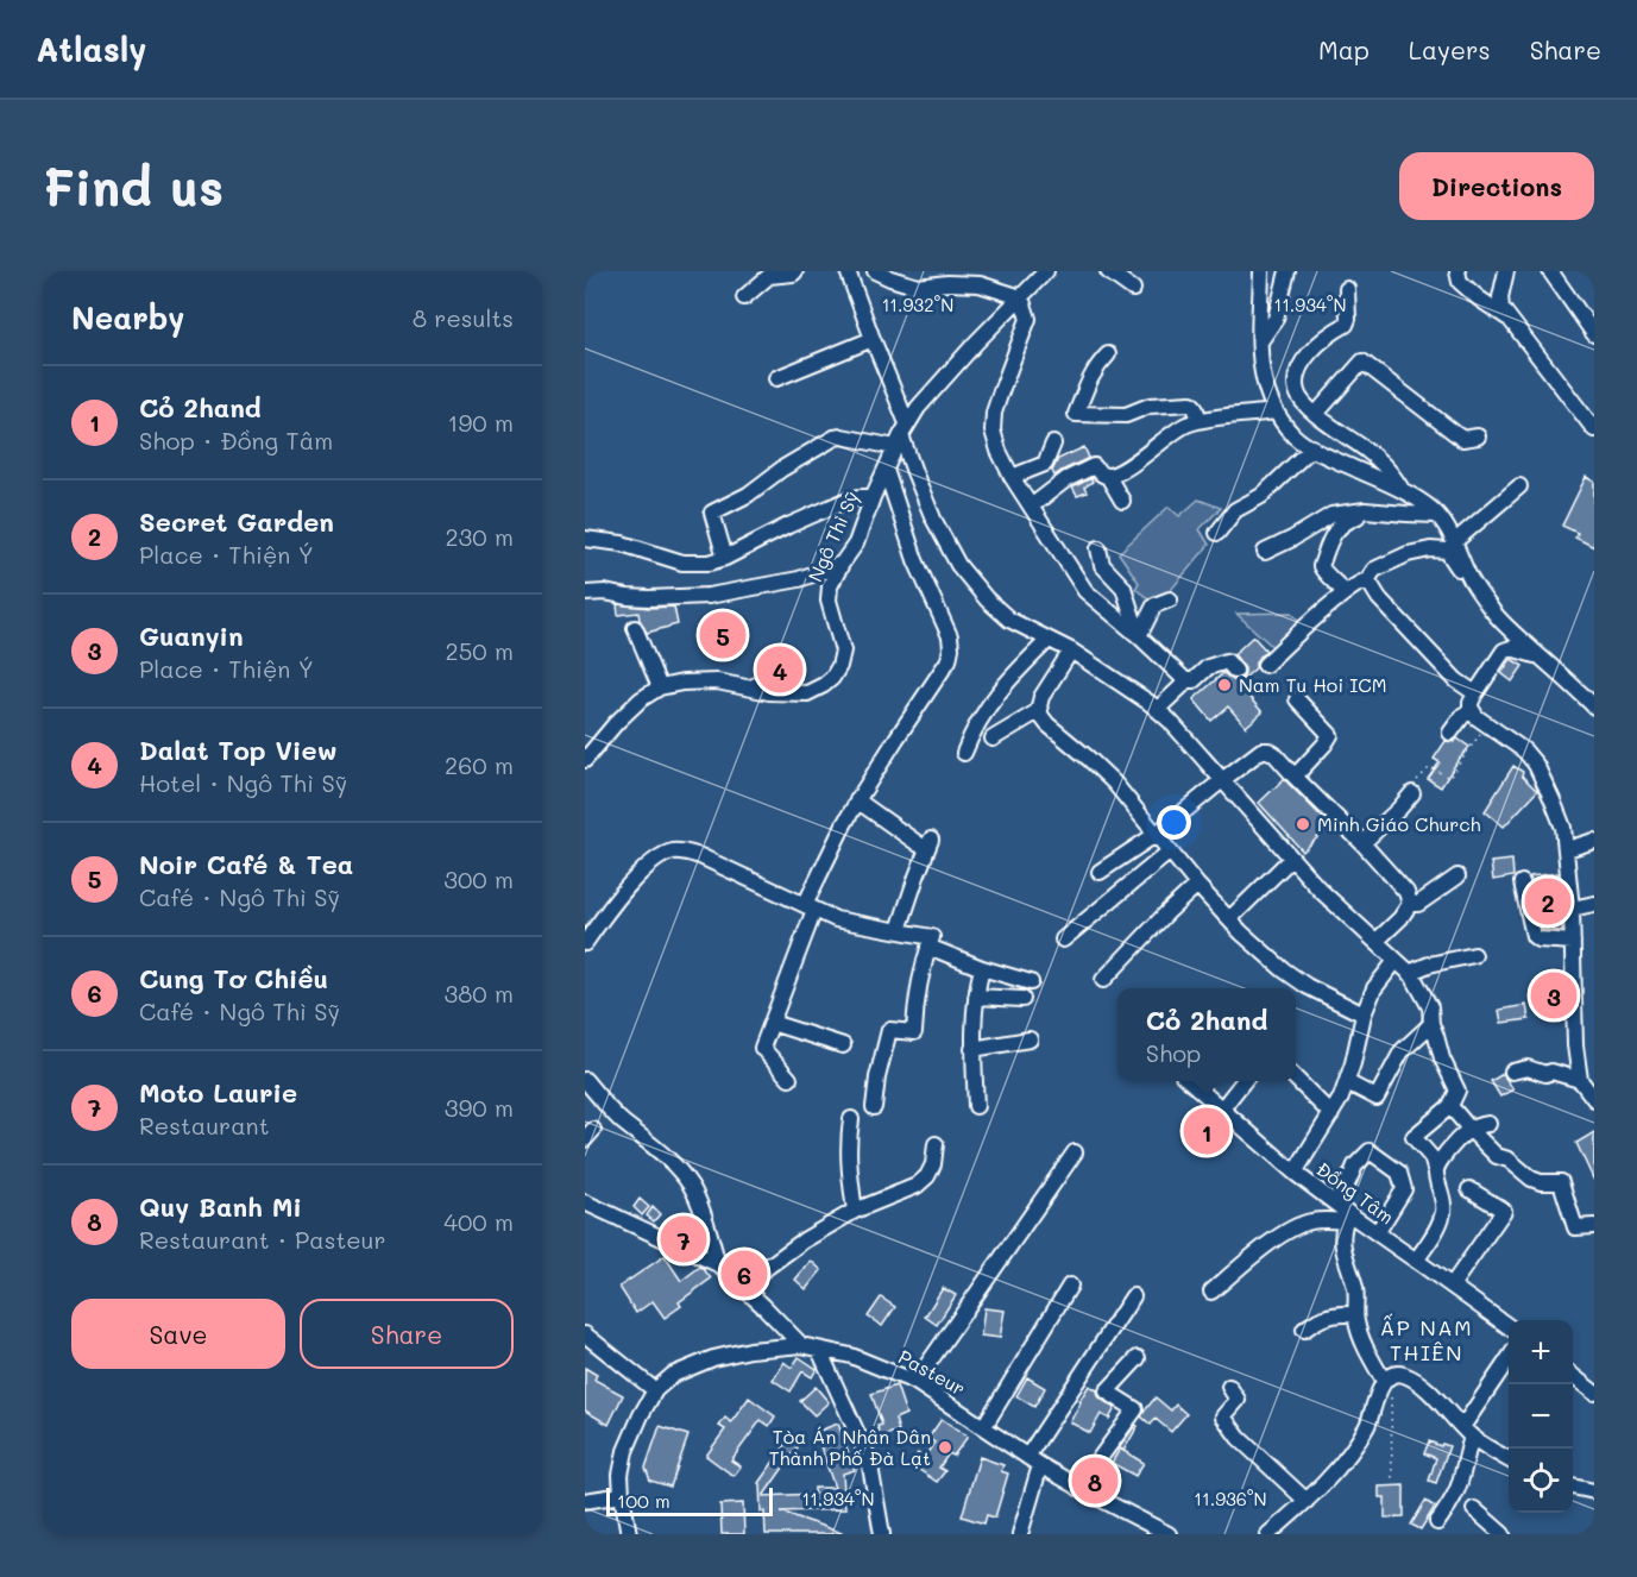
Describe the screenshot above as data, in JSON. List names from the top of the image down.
{
  "streets": {
    "street": ["Ngô Thì Sỹ", "Đồng Tâm", "Pasteur"]
  },
  "districts": ["ẤP NAM THIÊN"],
  "places": ["Nam Tu Hoi ICM", "Minh Giáo Church", "Tòa Án Nhân Dân Thành Phố Đà Lạt"],
  "scale_bar": "100 m",
  "page": {
    "header": "Atlasly",
    "nav": ["Map", "Layers", "Share"],
    "buttons": [
      "Directions",
      ["Save", "Share"]
    ],
    "title": "Find us",
    "heading": ["Nearby", "8 results"],
    "list": [
      {
        "mark": "1",
        "name": "Cỏ 2hand",
        "note": "Shop · Đồng Tâm",
        "value": "190 m"
      },
      {
        "mark": "2",
        "name": "Secret Garden",
        "note": "Place · Thiện Ý",
        "value": "230 m"
      },
      {
        "mark": "3",
        "name": "Guanyin",
        "note": "Place · Thiện Ý",
        "value": "250 m"
      },
      {
        "mark": "4",
        "name": "Dalat Top View",
        "note": "Hotel · Ngô Thì Sỹ",
        "value": "260 m"
      },
      {
        "mark": "5",
        "name": "Noir Café & Tea",
        "note": "Café · Ngô Thì Sỹ",
        "value": "300 m"
      },
      {
        "mark": "6",
        "name": "Cung Tơ Chiều",
        "note": "Café · Ngô Thì Sỹ",
        "value": "380 m"
      },
      {
        "mark": "7",
        "name": "Moto Laurie",
        "note": "Restaurant",
        "value": "390 m"
      },
      {
        "mark": "8",
        "name": "Quy Banh Mi",
        "note": "Restaurant · Pasteur",
        "value": "400 m"
      }
    ],
    "pins": [
      "5",
      "4",
      "2",
      "3",
      "1",
      "7",
      "6",
      "8"
    ],
    "popup": ["Cỏ 2hand", "Shop"],
    "map_buttons": ["+", "−"],
    "scale": "100 m"
  },
  "coordinates": ["11.932°N", "11.934°N", "11.936°N"]
}
